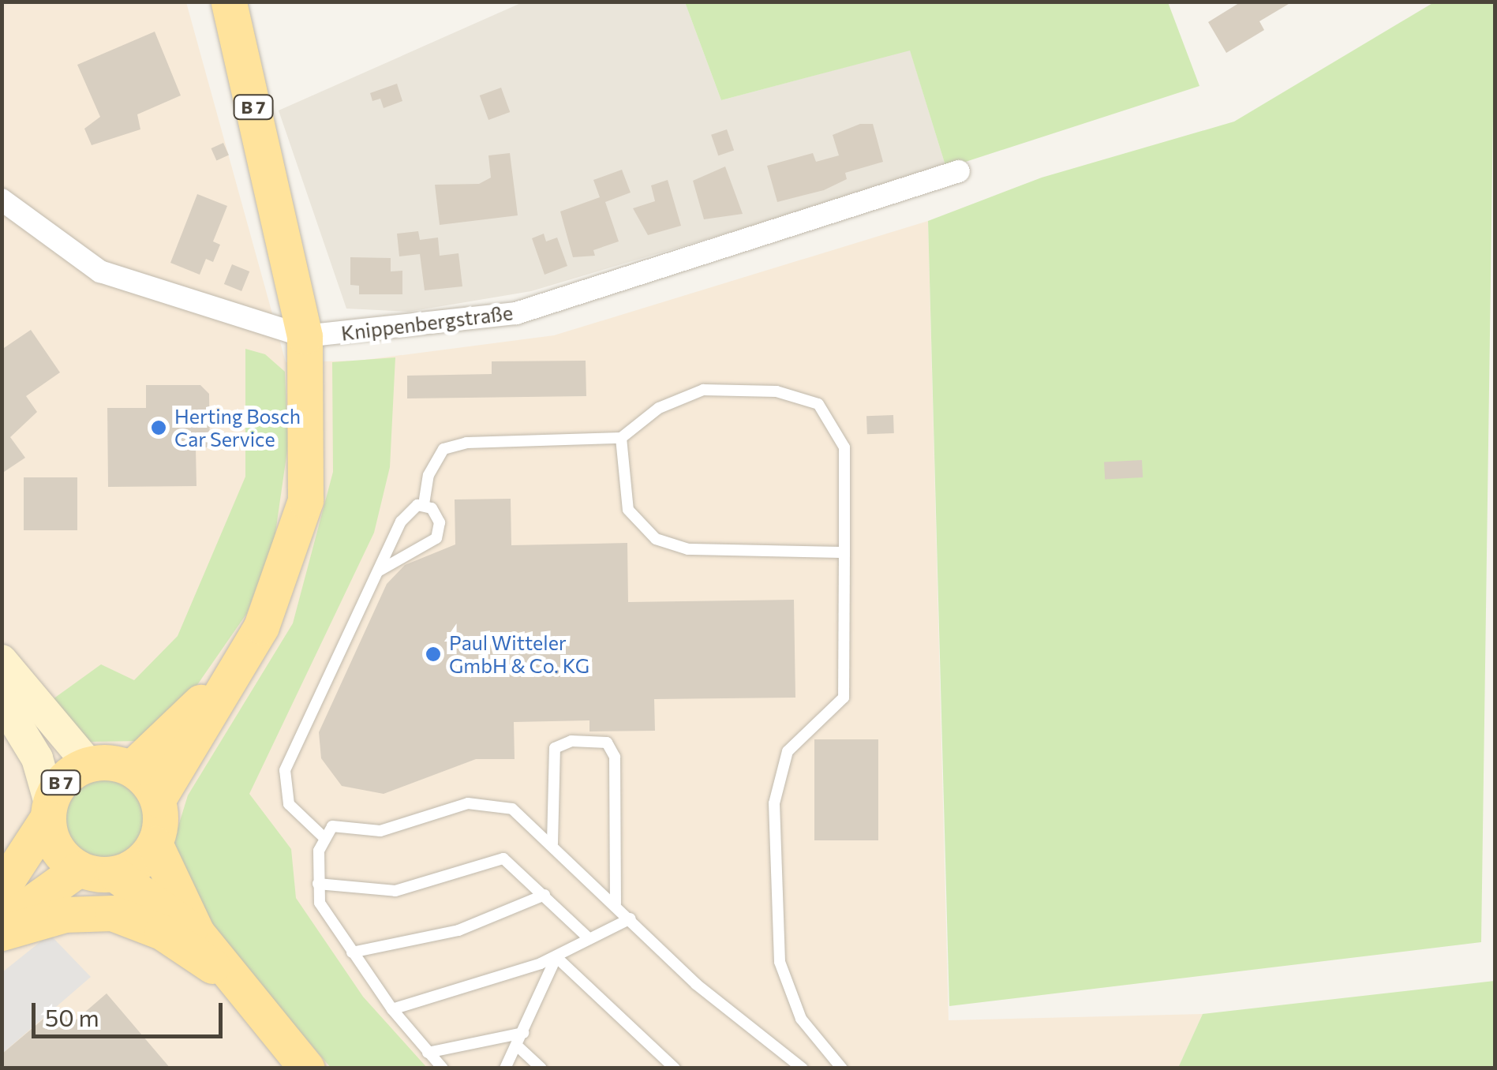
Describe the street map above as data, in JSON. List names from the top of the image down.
{
  "streets": {
    "main road": ["B 7"],
    "street": ["Knippenbergstraße"]
  },
  "crossings": [
    ["B 7", "Knippenbergstraße"]
  ],
  "places": ["Herting Bosch Car Service", "Paul Witteler GmbH & Co. KG"],
  "scale_bar": "50 m"
}
